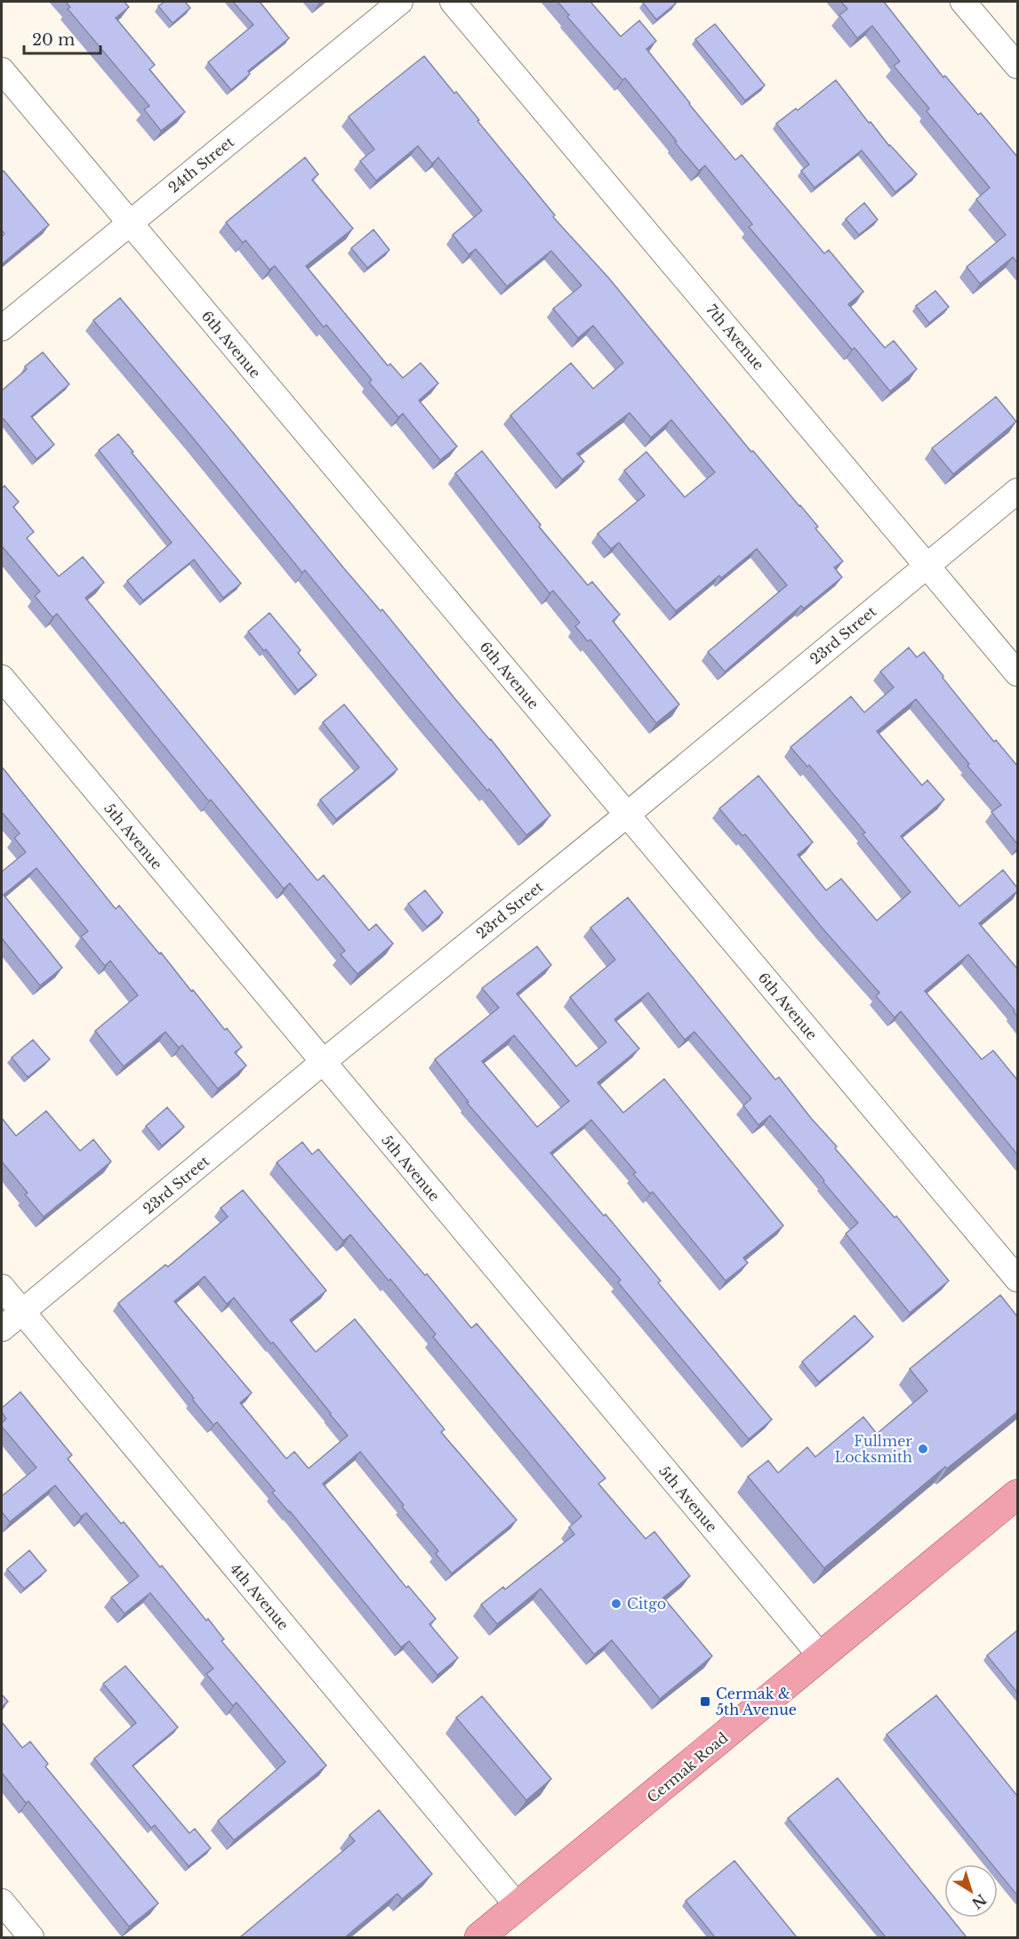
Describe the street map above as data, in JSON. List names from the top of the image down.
{
  "streets": {
    "main road": ["Cermak Road"],
    "street": [
      "24th Street",
      "7th Avenue",
      "6th Avenue",
      "23rd Street",
      "5th Avenue",
      "4th Avenue"
    ]
  },
  "crossings": [
    ["24th Street", "6th Avenue"],
    ["7th Avenue", "23rd Street"],
    ["6th Avenue", "23rd Street"],
    ["23rd Street", "5th Avenue"],
    ["23rd Street", "4th Avenue"],
    ["5th Avenue", "Cermak Road"],
    ["4th Avenue", "Cermak Road"]
  ],
  "places": {
    "other": ["Fullmer Locksmith", "Citgo"],
    "transit": ["Cermak & 5th Avenue"]
  },
  "scale_bar": "20 m",
  "north": "bottom right"
}
